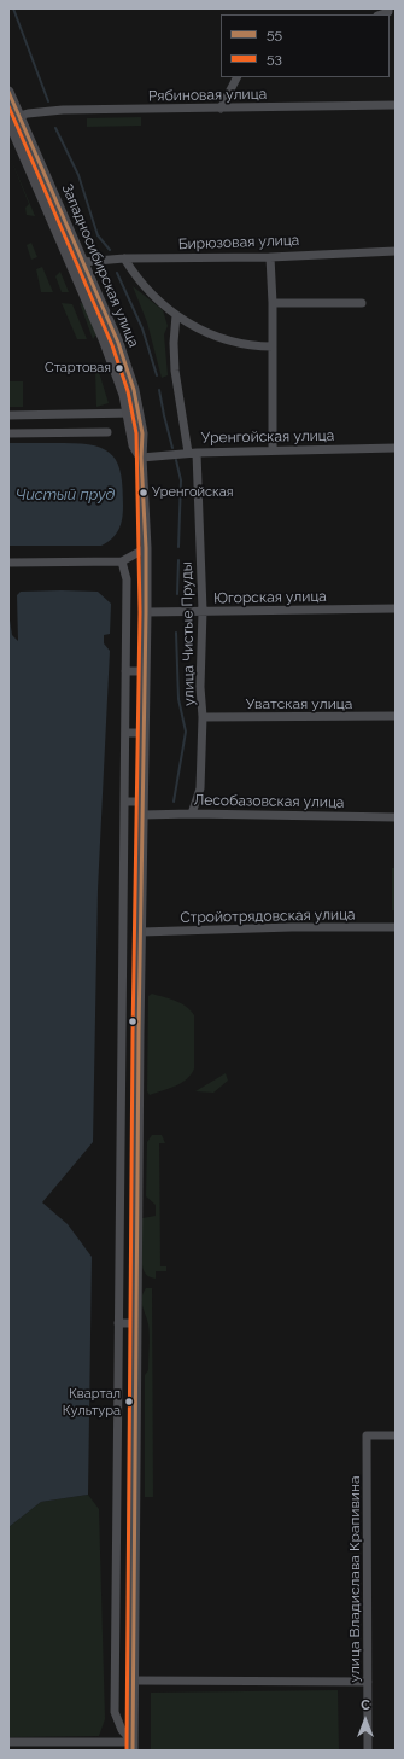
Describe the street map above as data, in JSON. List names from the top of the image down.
{
  "streets": {
    "main road": ["Западносибирская улица"],
    "street": [
      "Рябиновая улица",
      "Бирюзовая улица",
      "Уренгойская улица",
      "Югорская улица",
      "улица Чистые Пруды",
      "Уватская улица",
      "Лесобазовская улица",
      "Стройотрядовская улица",
      "улица Владислава Крапивина"
    ]
  },
  "crossings": [
    ["Рябиновая улица", "Западносибирская улица"],
    ["Бирюзовая улица", "Западносибирская улица"],
    ["Западносибирская улица", "Уренгойская улица"],
    ["Западносибирская улица", "Югорская улица"],
    ["Западносибирская улица", "Лесобазовская улица"],
    ["Западносибирская улица", "Стройотрядовская улица"],
    ["Уренгойская улица", "улица Чистые Пруды"],
    ["Югорская улица", "улица Чистые Пруды"],
    ["улица Чистые Пруды", "Уватская улица"],
    ["улица Чистые Пруды", "Лесобазовская улица"]
  ],
  "water": ["Чистый пруд"],
  "places": ["Стартовая", "Уренгойская", "Квартал Культура"],
  "lines": ["transit line 55", "transit line 53"],
  "legend": ["55", "53"],
  "north": "top"
}
